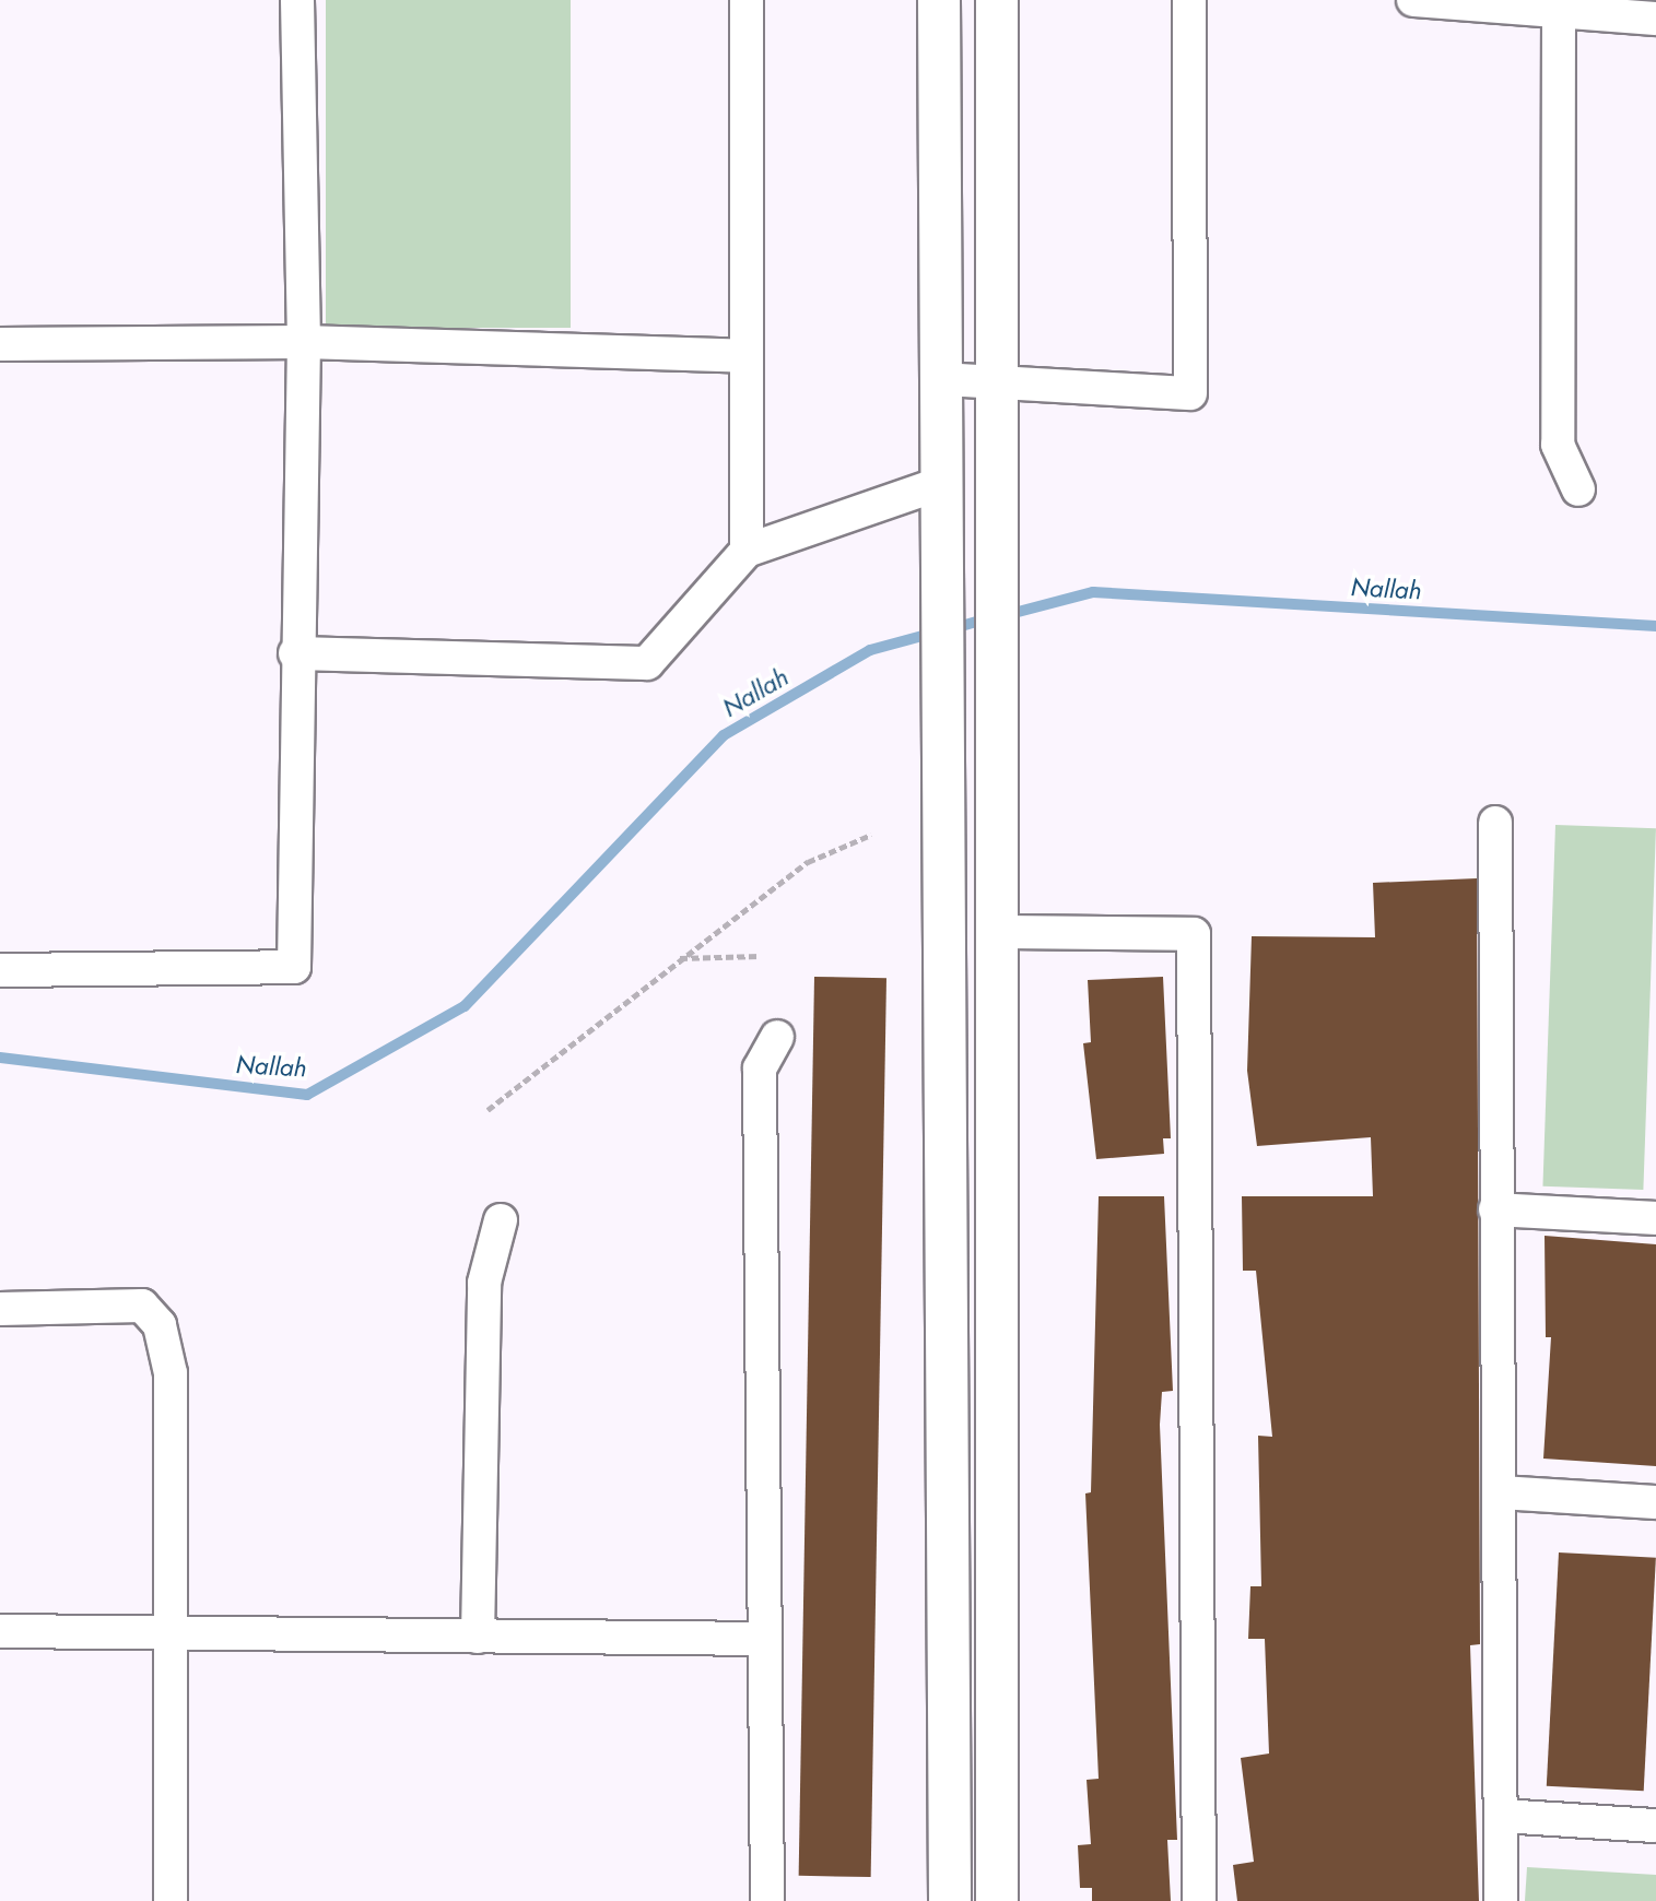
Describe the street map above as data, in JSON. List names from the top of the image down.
{
  "water": ["Nallah"]
}
